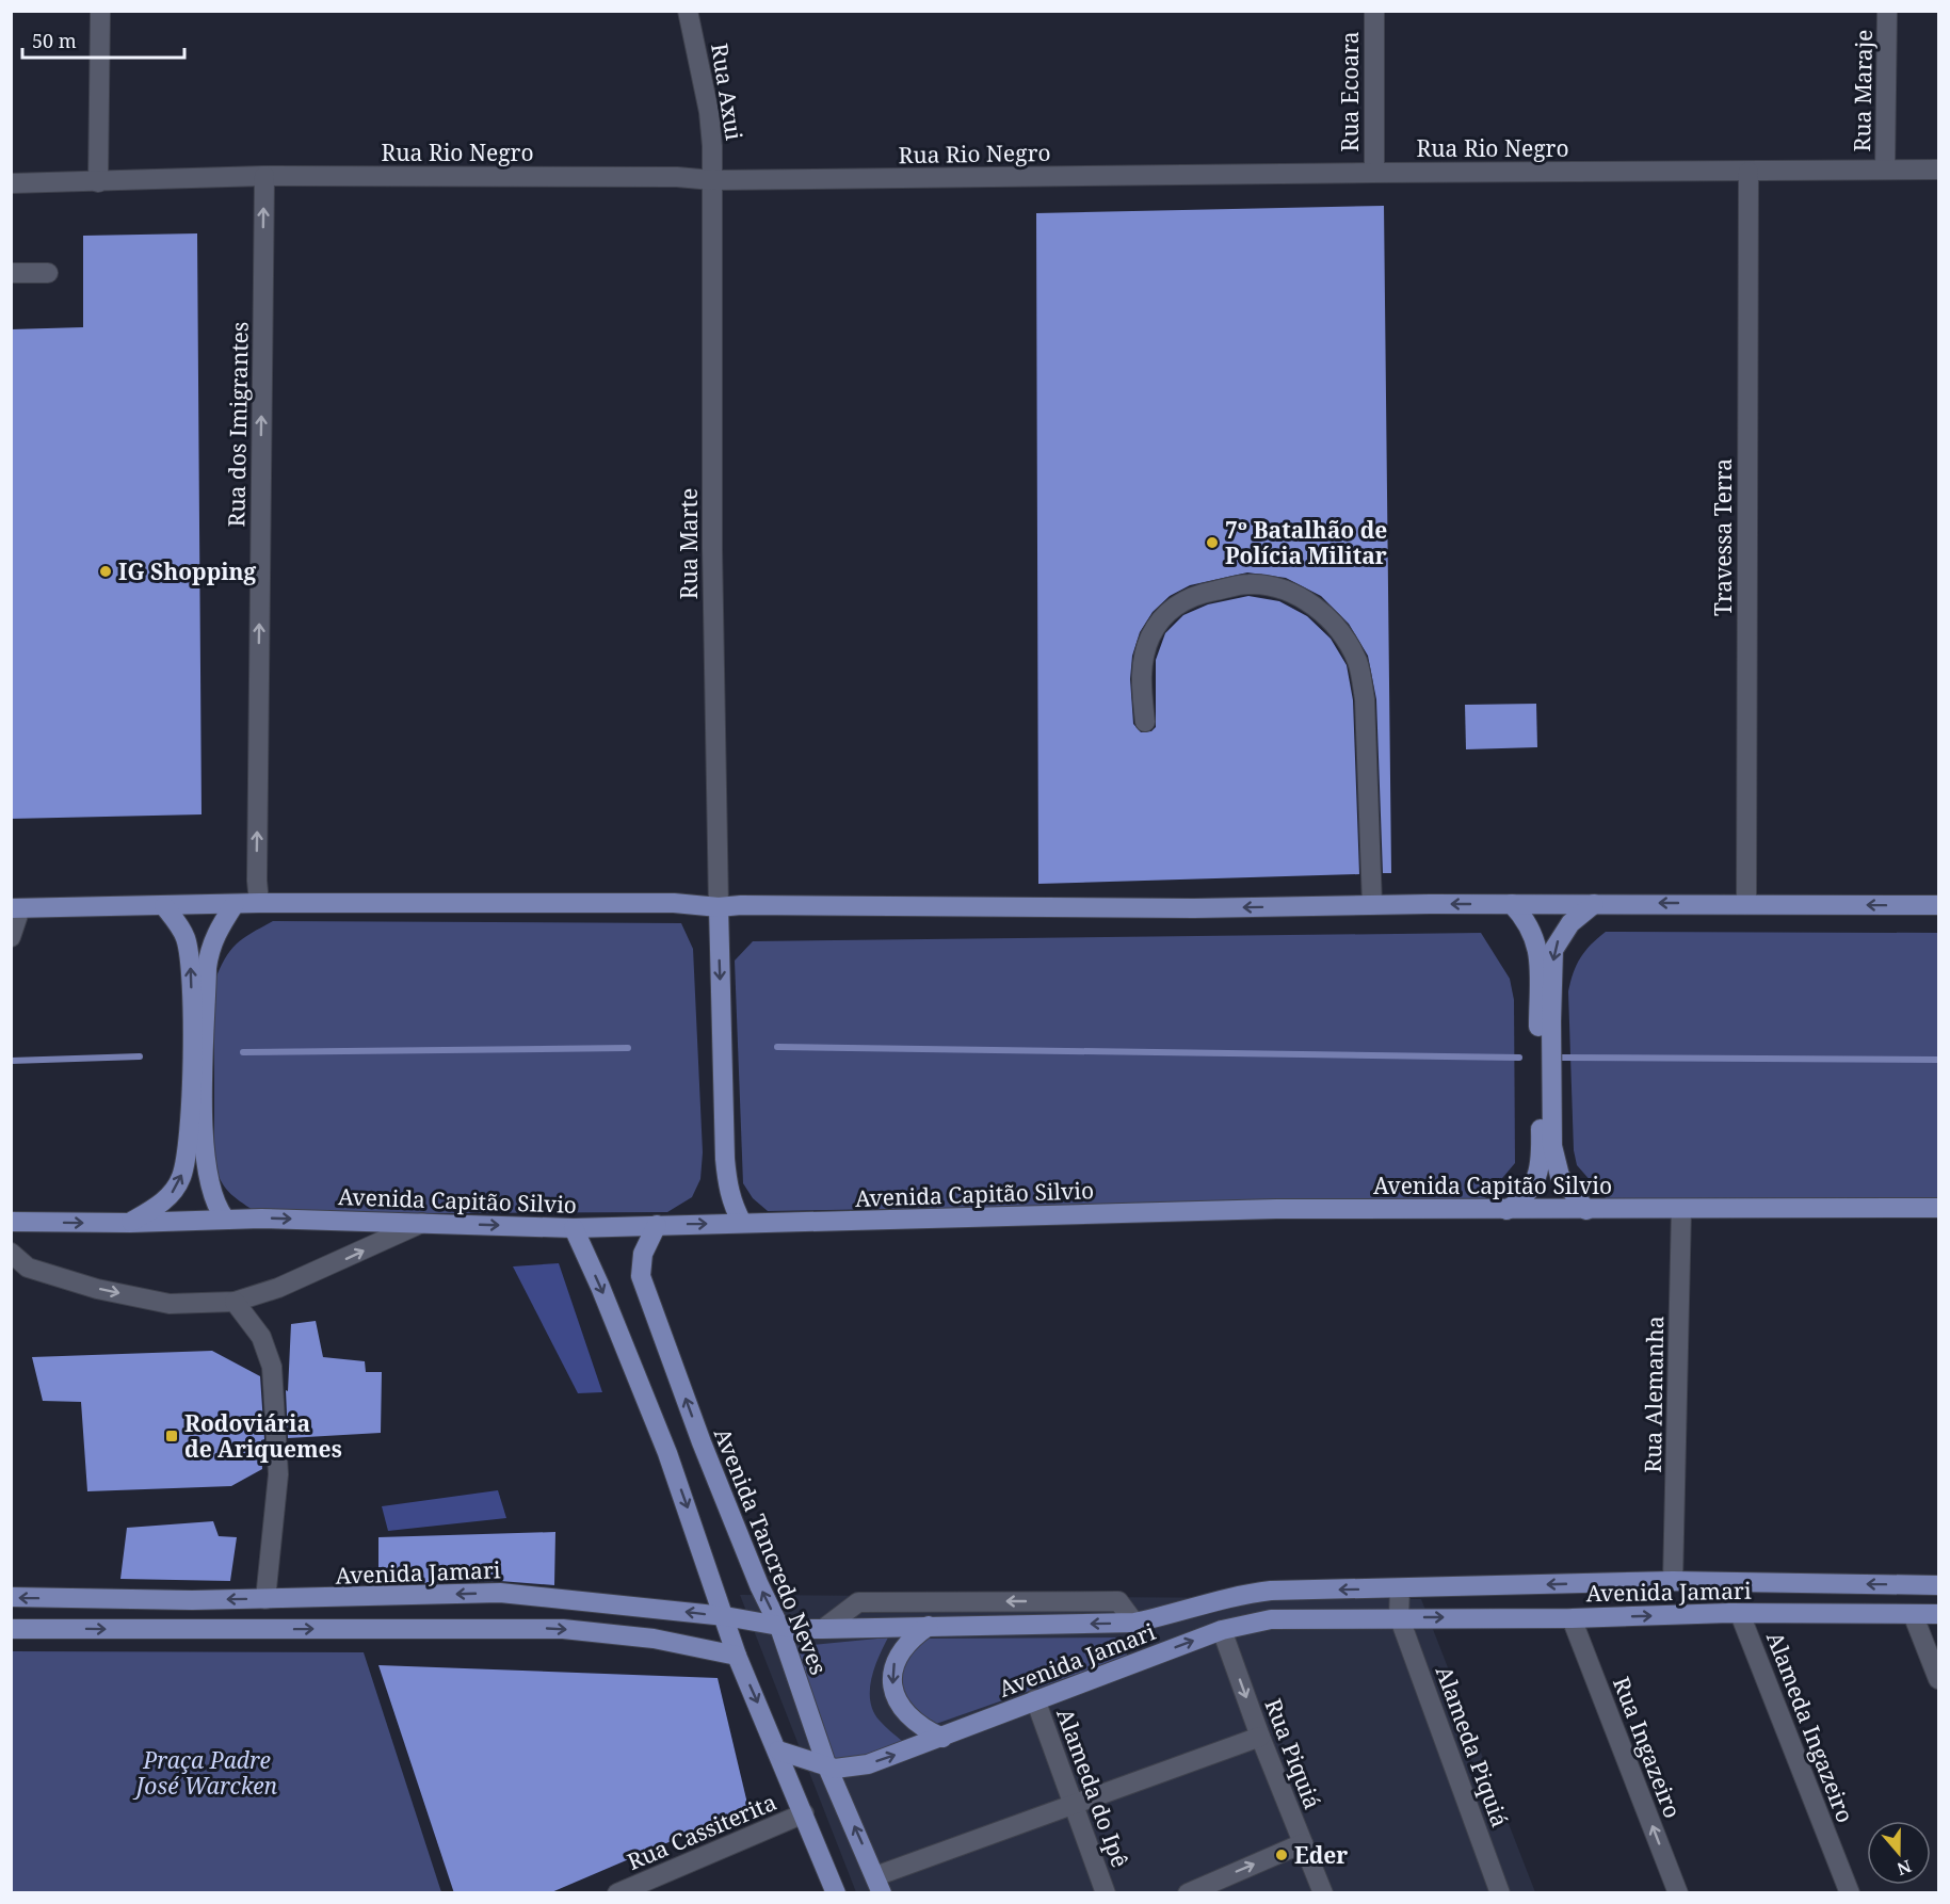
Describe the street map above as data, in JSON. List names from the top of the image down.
{
  "streets": {
    "main road": ["Avenida Capitão Silvio", "Avenida Tancredo Neves", "Avenida Jamari"],
    "street": [
      "Rua Maraje",
      "Rua Axui",
      "Rua Ecoara",
      "Rua Rio Negro",
      "Rua dos Imigrantes",
      "Travessa Terra",
      "Rua Marte",
      "Rua Alemanha",
      "Alameda Ingazeiro",
      "Alameda Piquiá",
      "Rua Ingazeiro",
      "Rua Piquiá",
      "Alameda do Ipê",
      "Rua Cassiterita"
    ]
  },
  "crossings": [
    ["Rua Maraje", "Rua Rio Negro"],
    ["Rua Axui", "Rua Rio Negro"],
    ["Rua Axui", "Rua Marte"],
    ["Rua Ecoara", "Rua Rio Negro"],
    ["Rua Rio Negro", "Rua dos Imigrantes"],
    ["Rua Rio Negro", "Travessa Terra"],
    ["Rua Rio Negro", "Rua Marte"],
    ["Avenida Capitão Silvio", "Rua Alemanha"],
    ["Avenida Capitão Silvio", "Avenida Tancredo Neves"],
    ["Rua Alemanha", "Avenida Jamari"],
    ["Avenida Tancredo Neves", "Avenida Jamari"],
    ["Avenida Jamari", "Alameda Ingazeiro"],
    ["Avenida Jamari", "Alameda Piquiá"],
    ["Avenida Jamari", "Rua Ingazeiro"],
    ["Avenida Jamari", "Rua Piquiá"],
    ["Avenida Jamari", "Alameda do Ipê"]
  ],
  "one_way": ["Rua dos Imigrantes", "Rua Ingazeiro", "Rua Piquiá"],
  "parks": ["Praça Padre José Warcken"],
  "places": {
    "other": ["7º Batalhão de Polícia Militar", "IG Shopping", "Eder"],
    "transit": ["Rodoviária de Ariquemes"]
  },
  "scale_bar": "50 m",
  "north": "bottom"
}
